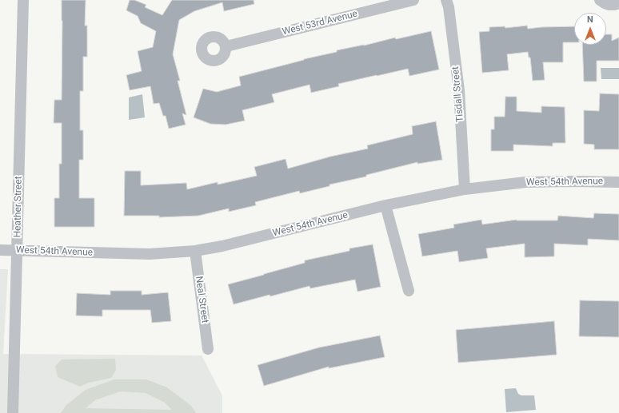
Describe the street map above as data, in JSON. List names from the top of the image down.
{
  "streets": {
    "street": [
      "West 53rd Avenue",
      "Tisdall Street",
      "West 54th Avenue",
      "Heather Street",
      "Neal Street"
    ]
  },
  "crossings": [
    ["Tisdall Street", "West 54th Avenue"],
    ["West 54th Avenue", "Heather Street"],
    ["West 54th Avenue", "Neal Street"]
  ],
  "north": "top"
}
